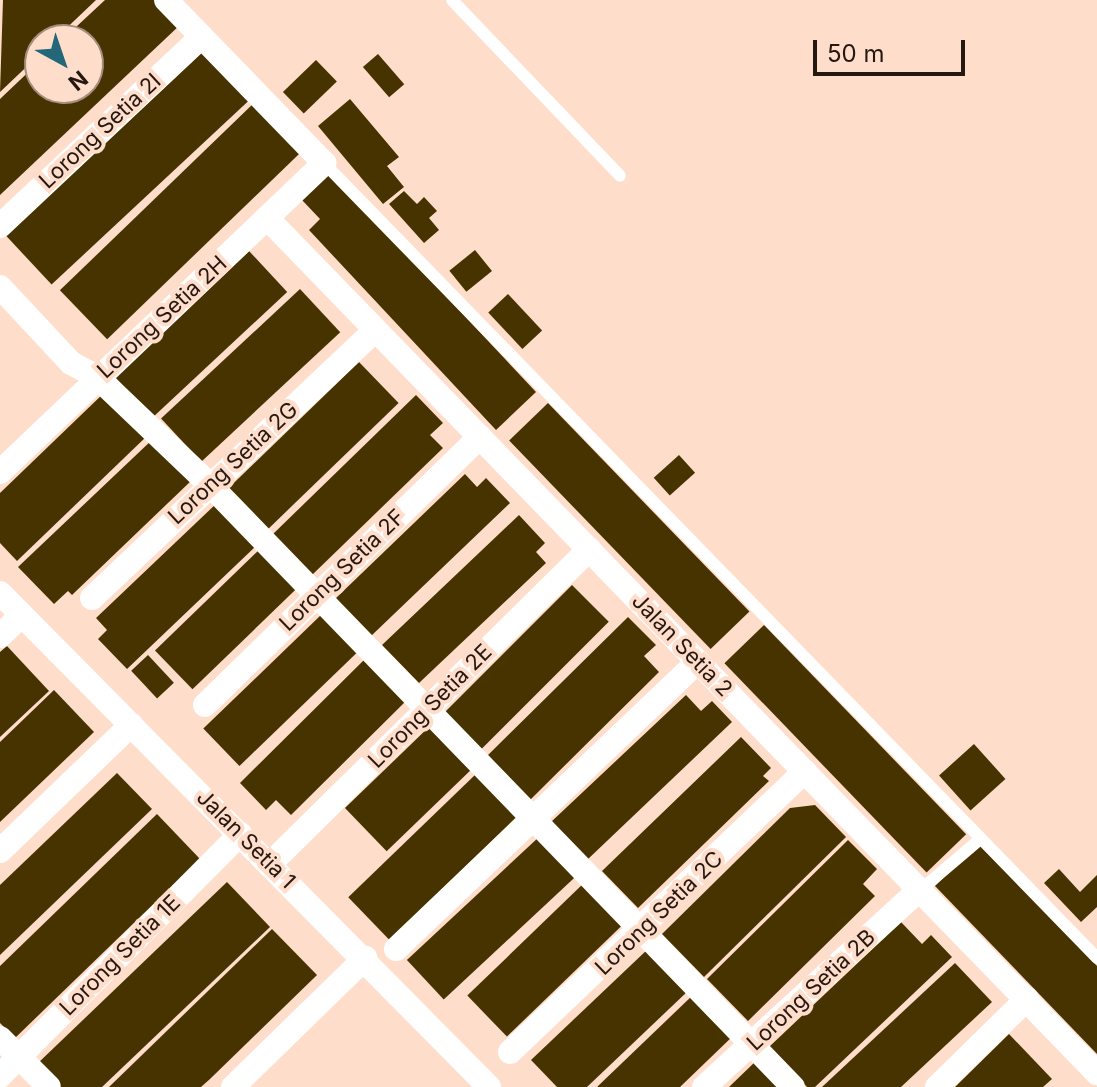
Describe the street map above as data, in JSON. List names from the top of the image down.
{
  "streets": {
    "street": [
      "Lorong Setia 2I",
      "Lorong Setia 2H",
      "Lorong Setia 2G",
      "Lorong Setia 2F",
      "Jalan Setia 2",
      "Lorong Setia 2E",
      "Jalan Setia 1",
      "Lorong Setia 2C",
      "Lorong Setia 1E",
      "Lorong Setia 2B"
    ]
  },
  "crossings": [
    ["Lorong Setia 2H", "Jalan Setia 2"],
    ["Lorong Setia 2G", "Jalan Setia 2"],
    ["Lorong Setia 2F", "Jalan Setia 2"],
    ["Jalan Setia 2", "Lorong Setia 2E"],
    ["Jalan Setia 2", "Lorong Setia 2C"],
    ["Jalan Setia 2", "Lorong Setia 2B"],
    ["Lorong Setia 2E", "Jalan Setia 1"],
    ["Jalan Setia 1", "Lorong Setia 1E"]
  ],
  "scale_bar": "50 m",
  "north": "bottom right"
}
